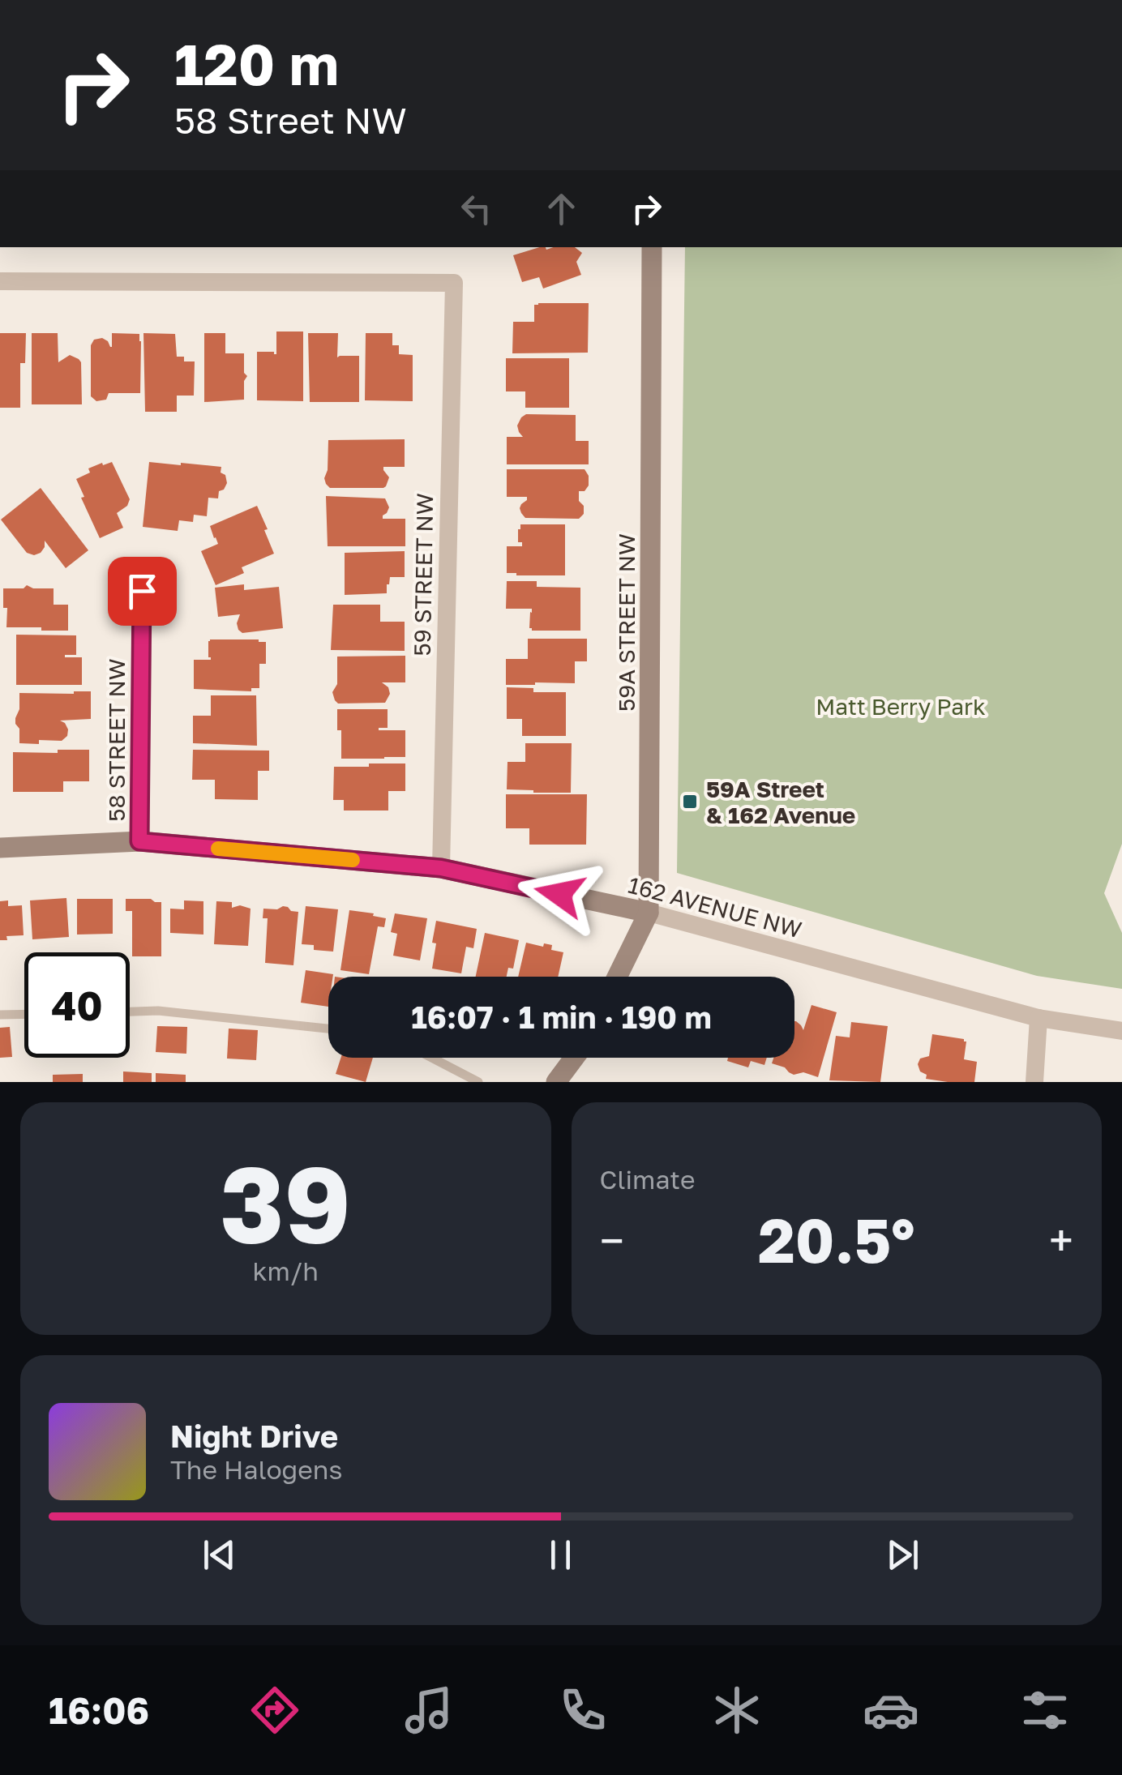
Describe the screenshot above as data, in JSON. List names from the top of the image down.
{
  "streets": {
    "street": [
      "59 STREET NW",
      "59A STREET NW",
      "58 STREET NW",
      "162 AVENUE NW"
    ]
  },
  "crossings": [
    ["59 STREET NW", "162 AVENUE NW"],
    ["59A STREET NW", "162 AVENUE NW"],
    ["58 STREET NW", "162 AVENUE NW"]
  ],
  "parks": ["Matt Berry Park"],
  "places": {
    "transit": ["59A Street & 162 Avenue"]
  },
  "page": {
    "turn": ["120 m", "58 Street NW"],
    "limit": "40",
    "trip": "16:07 · 1 min · 190 m",
    "tile": [
      ["39", "km/h"],
      "Climate"
    ],
    "heat": ["−", "20.5°", "+"],
    "song": ["Night Drive", "The Halogens"],
    "tabs": "16:06"
  }
}
